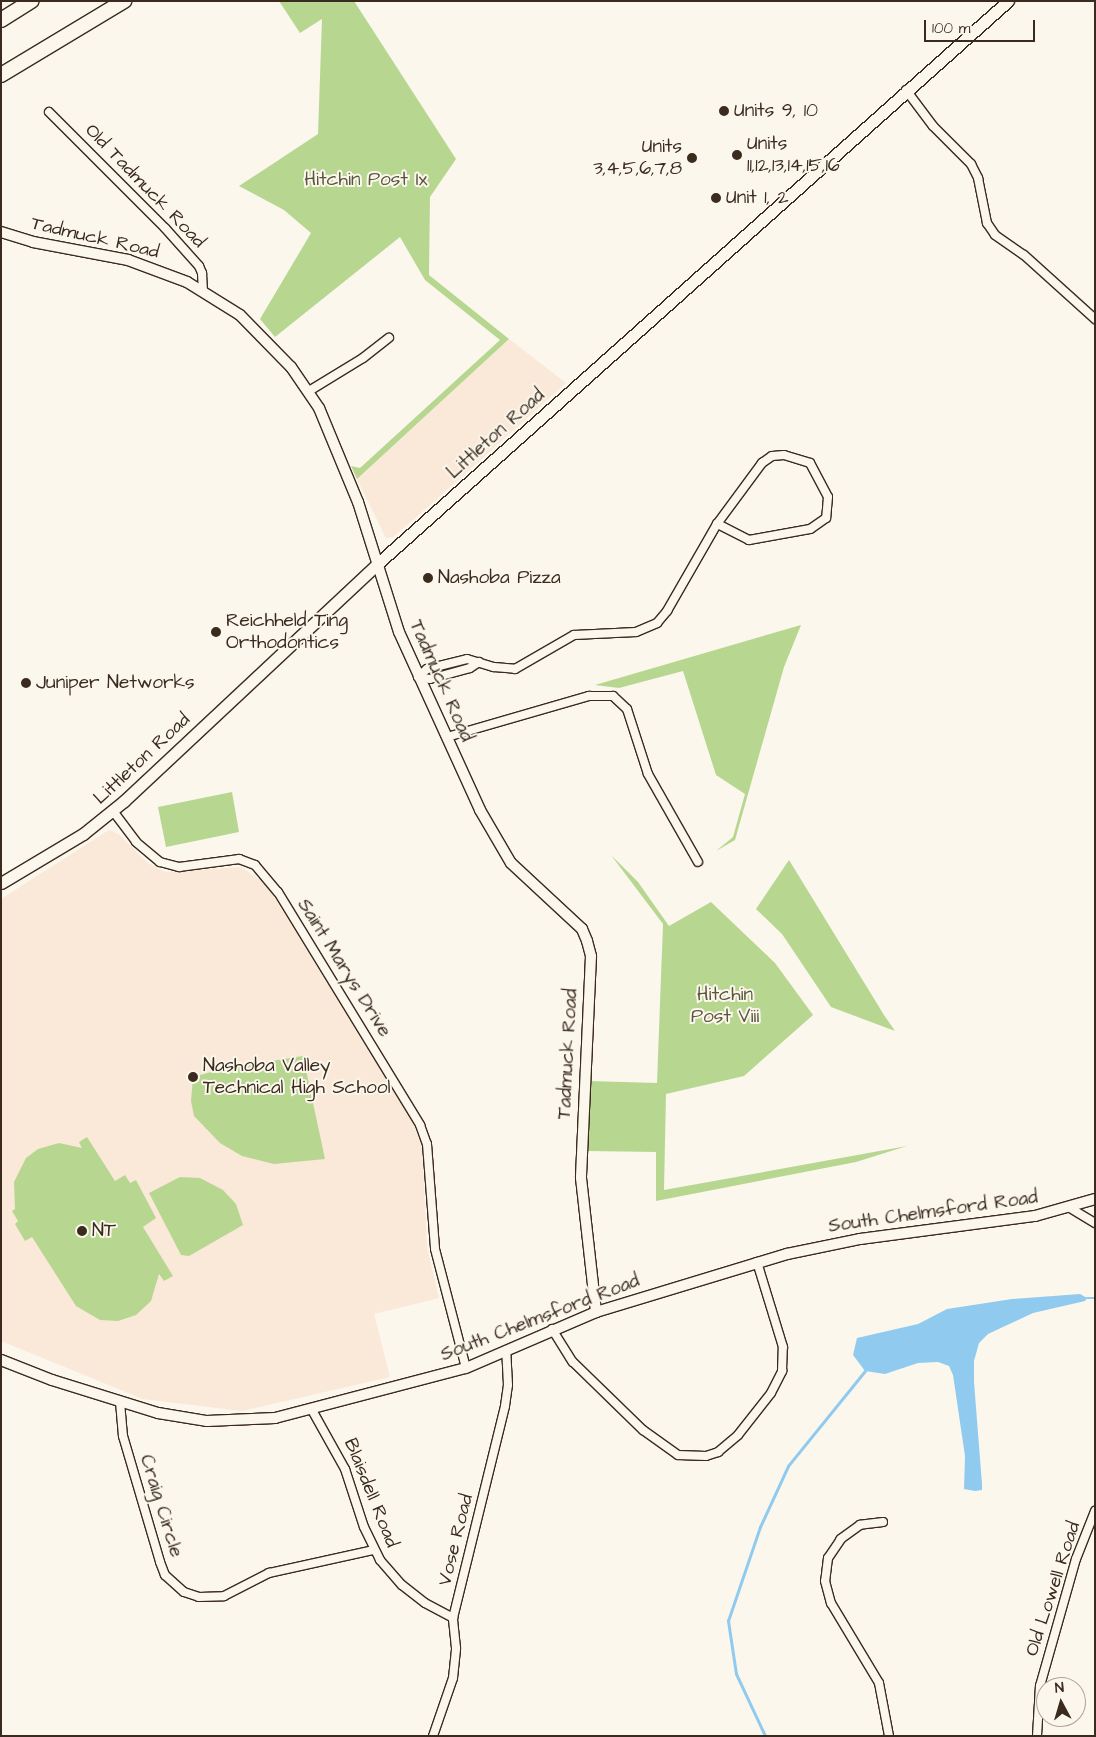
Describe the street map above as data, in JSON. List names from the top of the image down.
{
  "streets": {
    "main road": ["Littleton Road"],
    "street": [
      "Old Tadmuck Road",
      "Tadmuck Road",
      "Saint Marys Drive",
      "South Chelmsford Road",
      "Blaisdell Road",
      "Craig Circle",
      "Vose Road",
      "Old Lowell Road"
    ]
  },
  "crossings": [
    ["Old Tadmuck Road", "Tadmuck Road"],
    ["Tadmuck Road", "Littleton Road"],
    ["Tadmuck Road", "South Chelmsford Road"],
    ["Littleton Road", "Saint Marys Drive"],
    ["Saint Marys Drive", "South Chelmsford Road"],
    ["South Chelmsford Road", "Blaisdell Road"],
    ["South Chelmsford Road", "Craig Circle"],
    ["South Chelmsford Road", "Vose Road"],
    ["Blaisdell Road", "Craig Circle"],
    ["Blaisdell Road", "Vose Road"]
  ],
  "parks": ["Hitchin Post Ix", "Hitchin Post Viii"],
  "places": [
    "Units 9, 10",
    "Units 11,12,13,14,15,16",
    "Units 3,4,5,6,7,8",
    "Unit 1, 2",
    "Nashoba Pizza",
    "Reichheld Ting Orthodontics",
    "Juniper Networks",
    "Nashoba Valley Technical High School",
    "NT"
  ],
  "scale_bar": "100 m",
  "north": "top"
}
